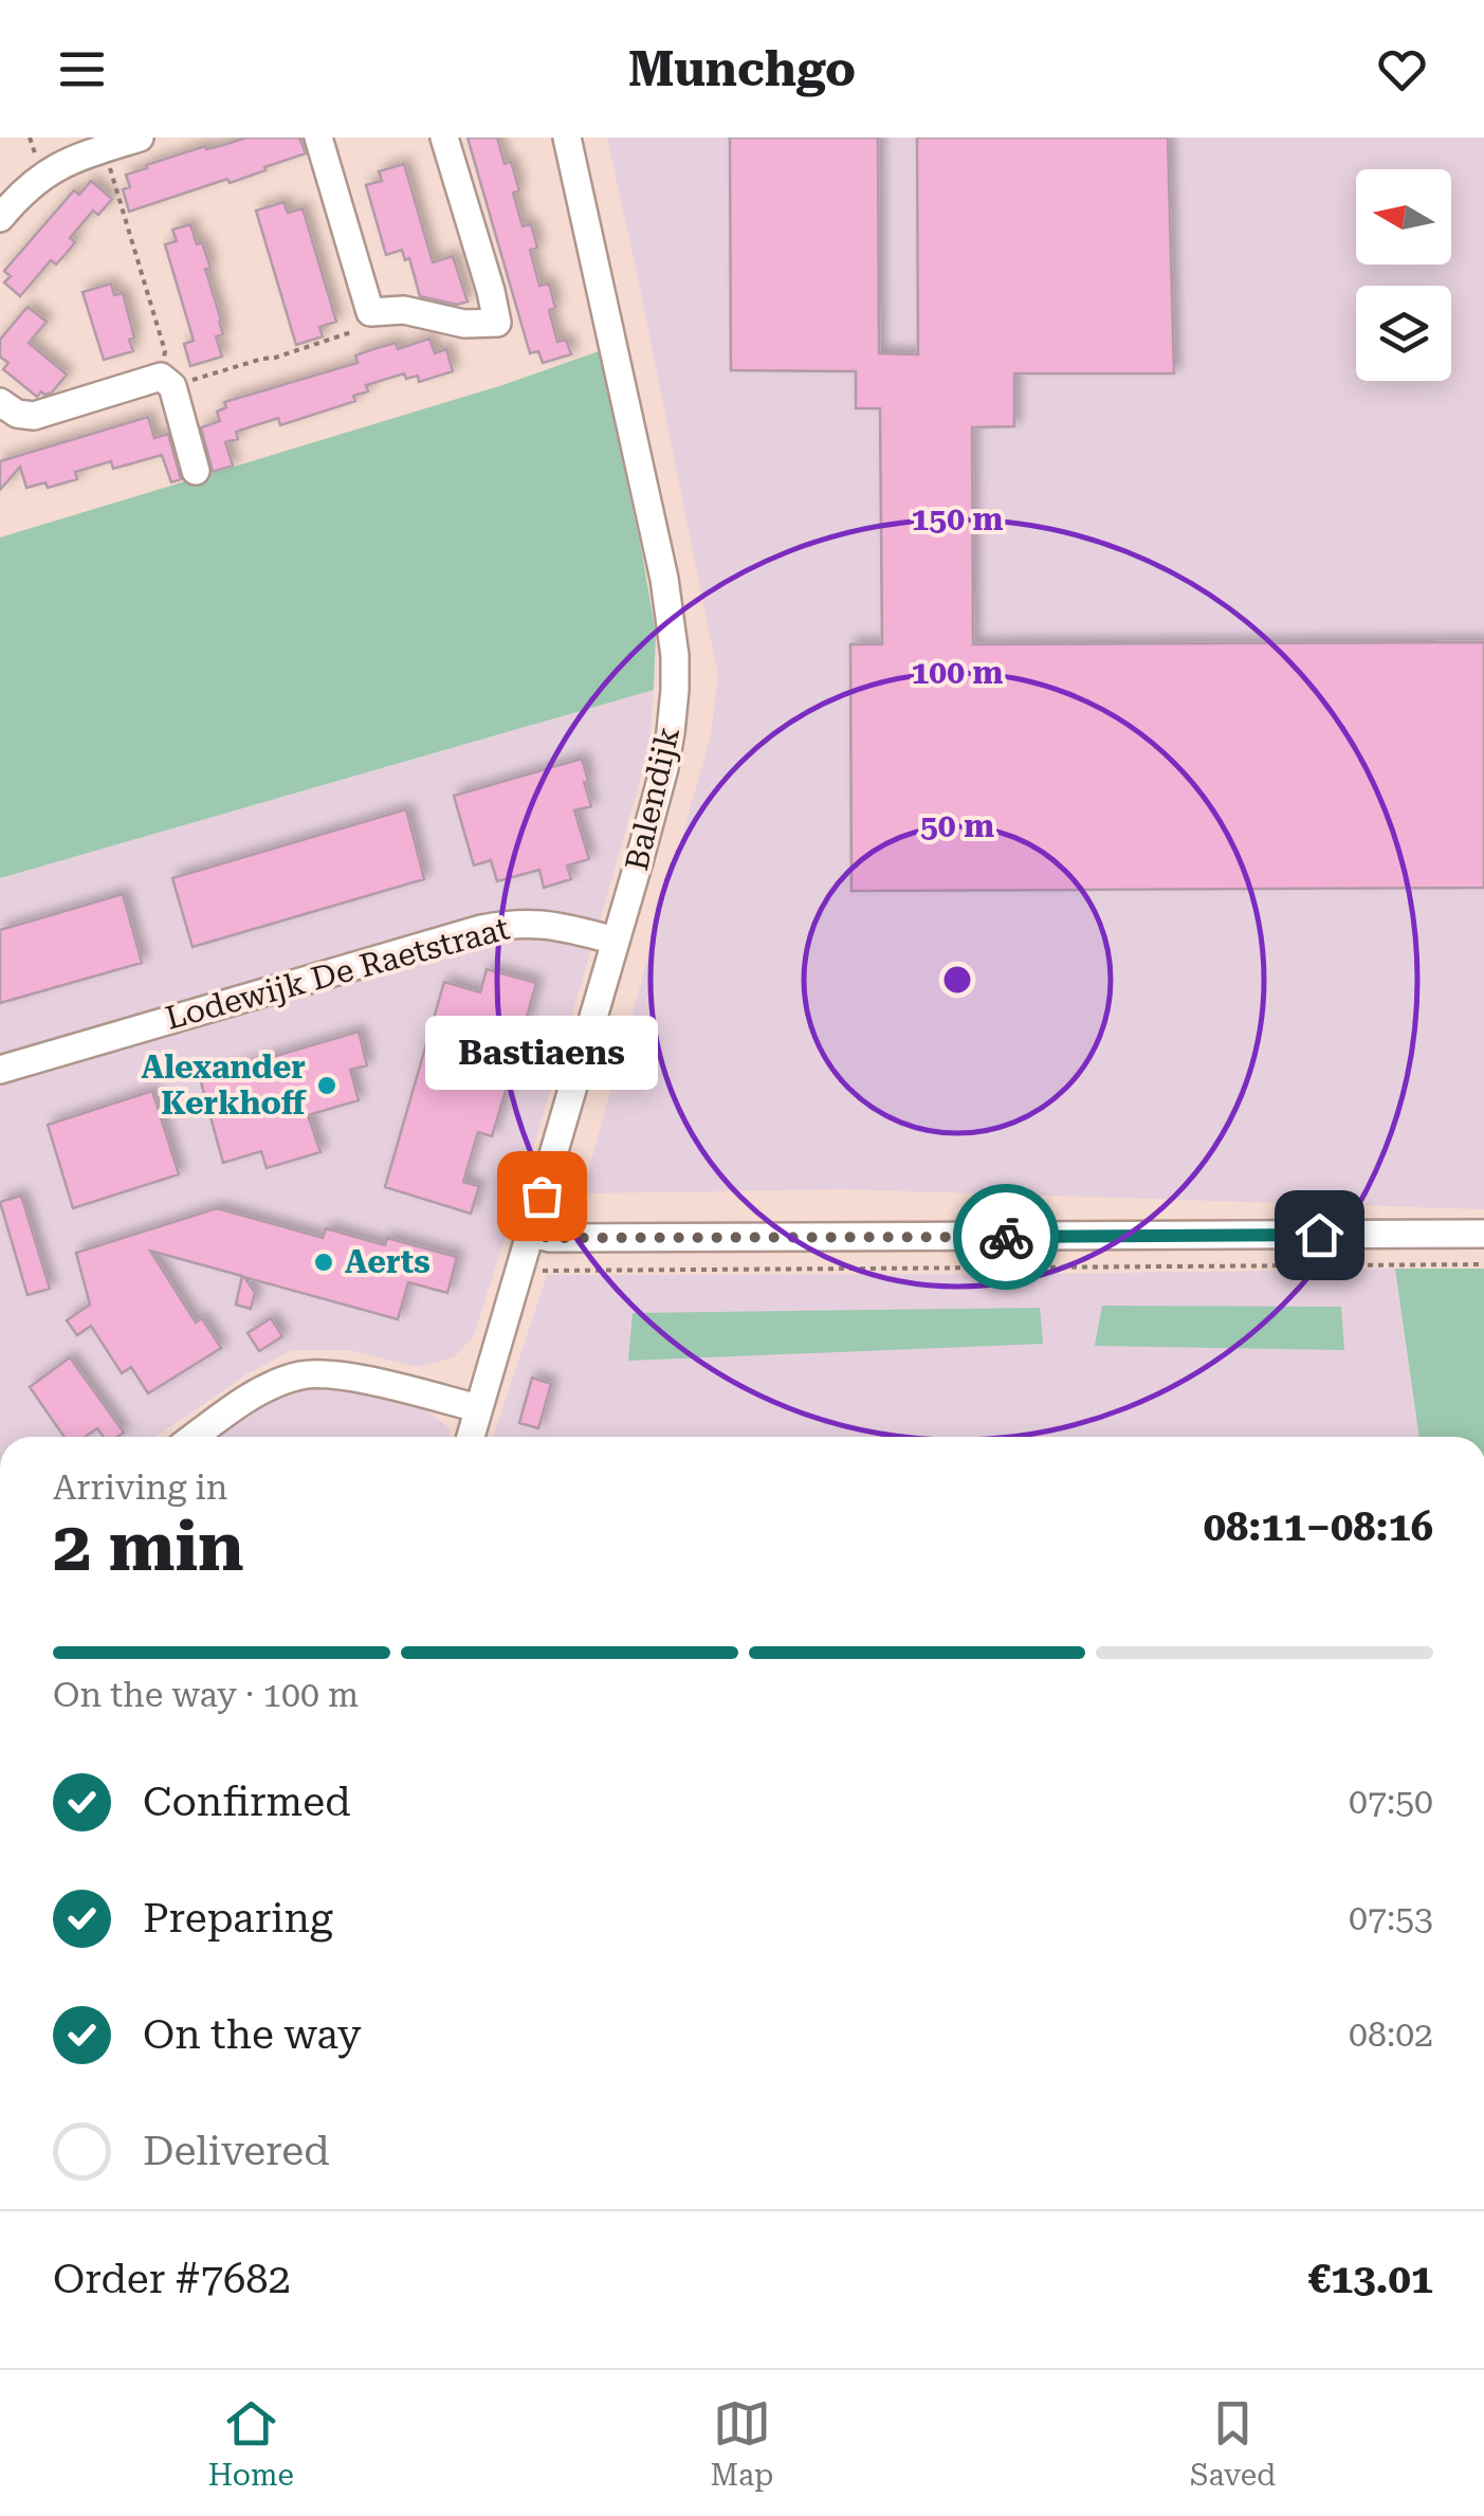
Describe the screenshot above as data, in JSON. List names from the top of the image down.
{
  "streets": {
    "street": ["Balendijk", "Lodewijk De Raetstraat"]
  },
  "crossings": [
    ["Balendijk", "Lodewijk De Raetstraat"]
  ],
  "places": ["Alexander Kerkhoff", "Bastiaens", "Aerts"],
  "north": "left",
  "page": {
    "header": "Munchgo",
    "bubble": "Bastiaens",
    "heading": ["2 min", "Arriving in", "08:11–08:16"],
    "panel": ["Order #7682", "€13.01"],
    "bar": "On the way · 100 m",
    "list": [
      ["Confirmed", "07:50"],
      ["Preparing", "07:53"],
      ["On the way", "08:02"],
      "Delivered"
    ],
    "tabs": ["Home", "Map", "Saved"]
  },
  "rings": ["150 m", "100 m", "50 m"]
}
